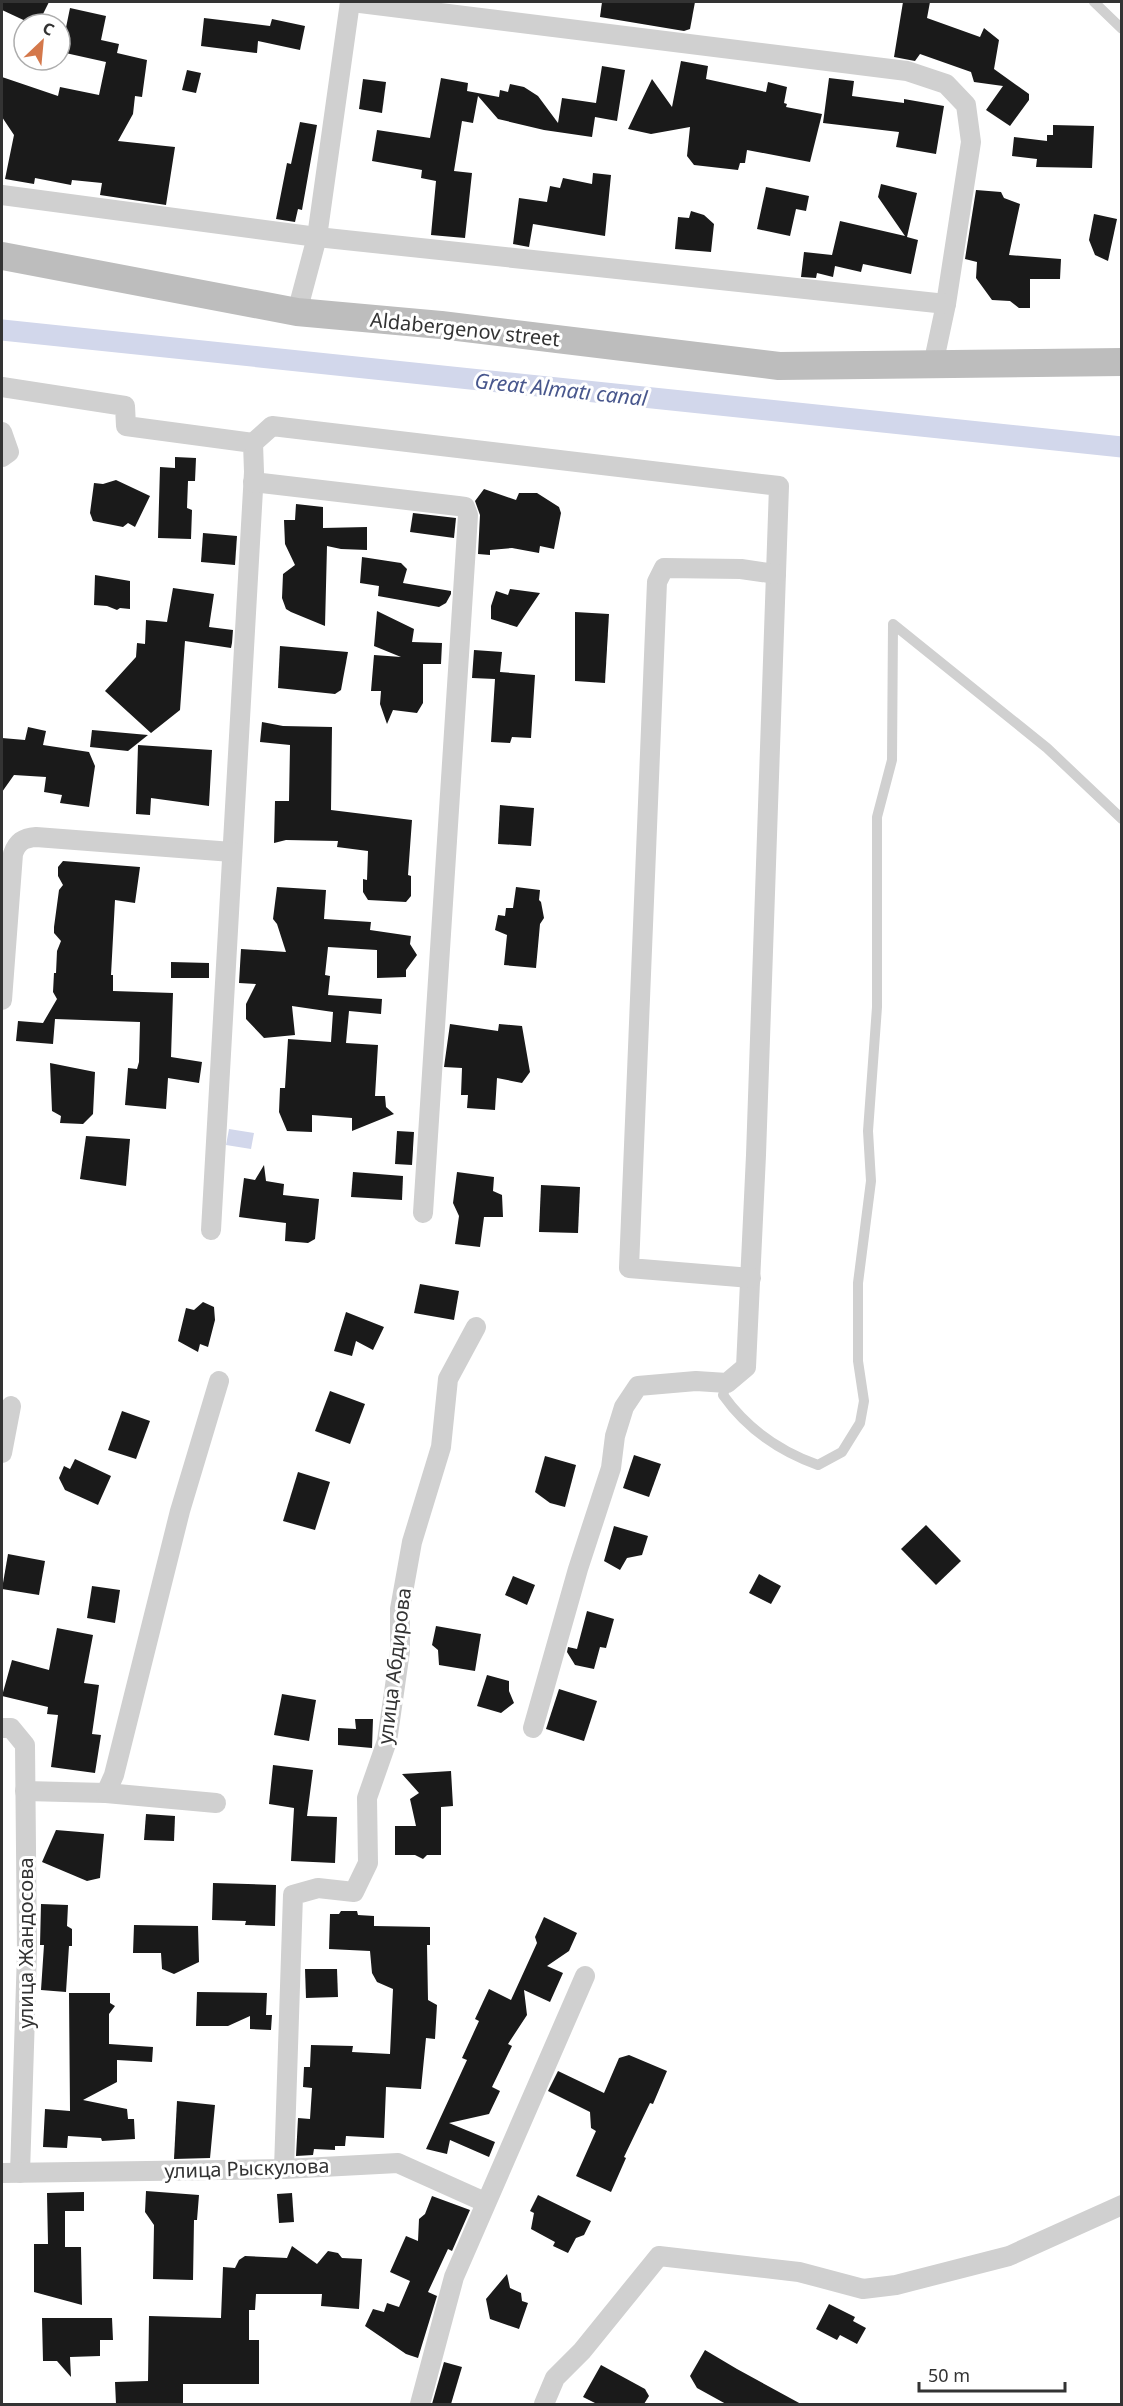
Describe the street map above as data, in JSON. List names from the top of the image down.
{
  "streets": {
    "main road": ["Aldabergenov street"],
    "street": ["улица Абдирова", "улица Жандосова", "улица Рыскулова"]
  },
  "crossings": [
    ["улица Абдирова", "улица Рыскулова"],
    ["улица Жандосова", "улица Рыскулова"]
  ],
  "water": ["Great Almatı canal"],
  "scale_bar": "50 m",
  "north": "top right"
}
